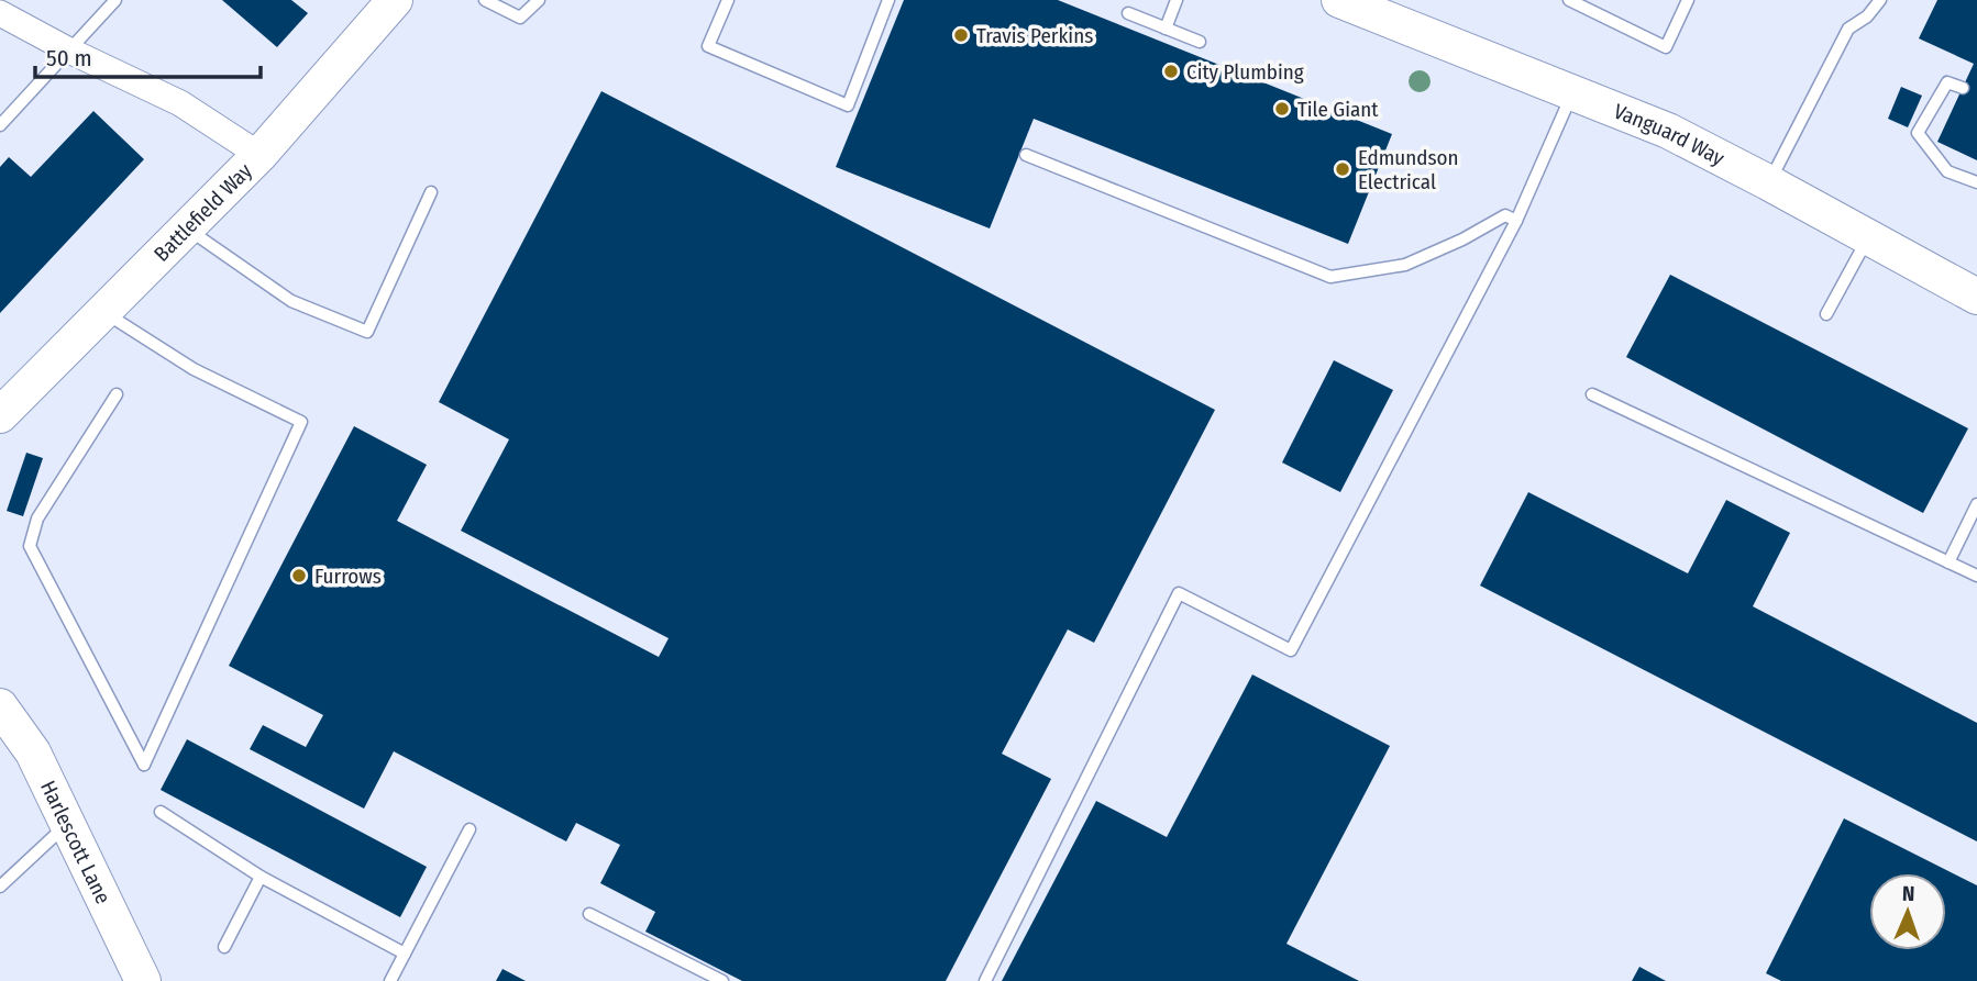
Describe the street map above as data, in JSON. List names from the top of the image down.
{
  "streets": {
    "street": ["Vanguard Way", "Battlefield Way", "Harlescott Lane"]
  },
  "places": [
    "Travis Perkins",
    "City Plumbing",
    "Tile Giant",
    "Edmundson Electrical",
    "Furrows"
  ],
  "scale_bar": "50 m",
  "north": "top"
}
